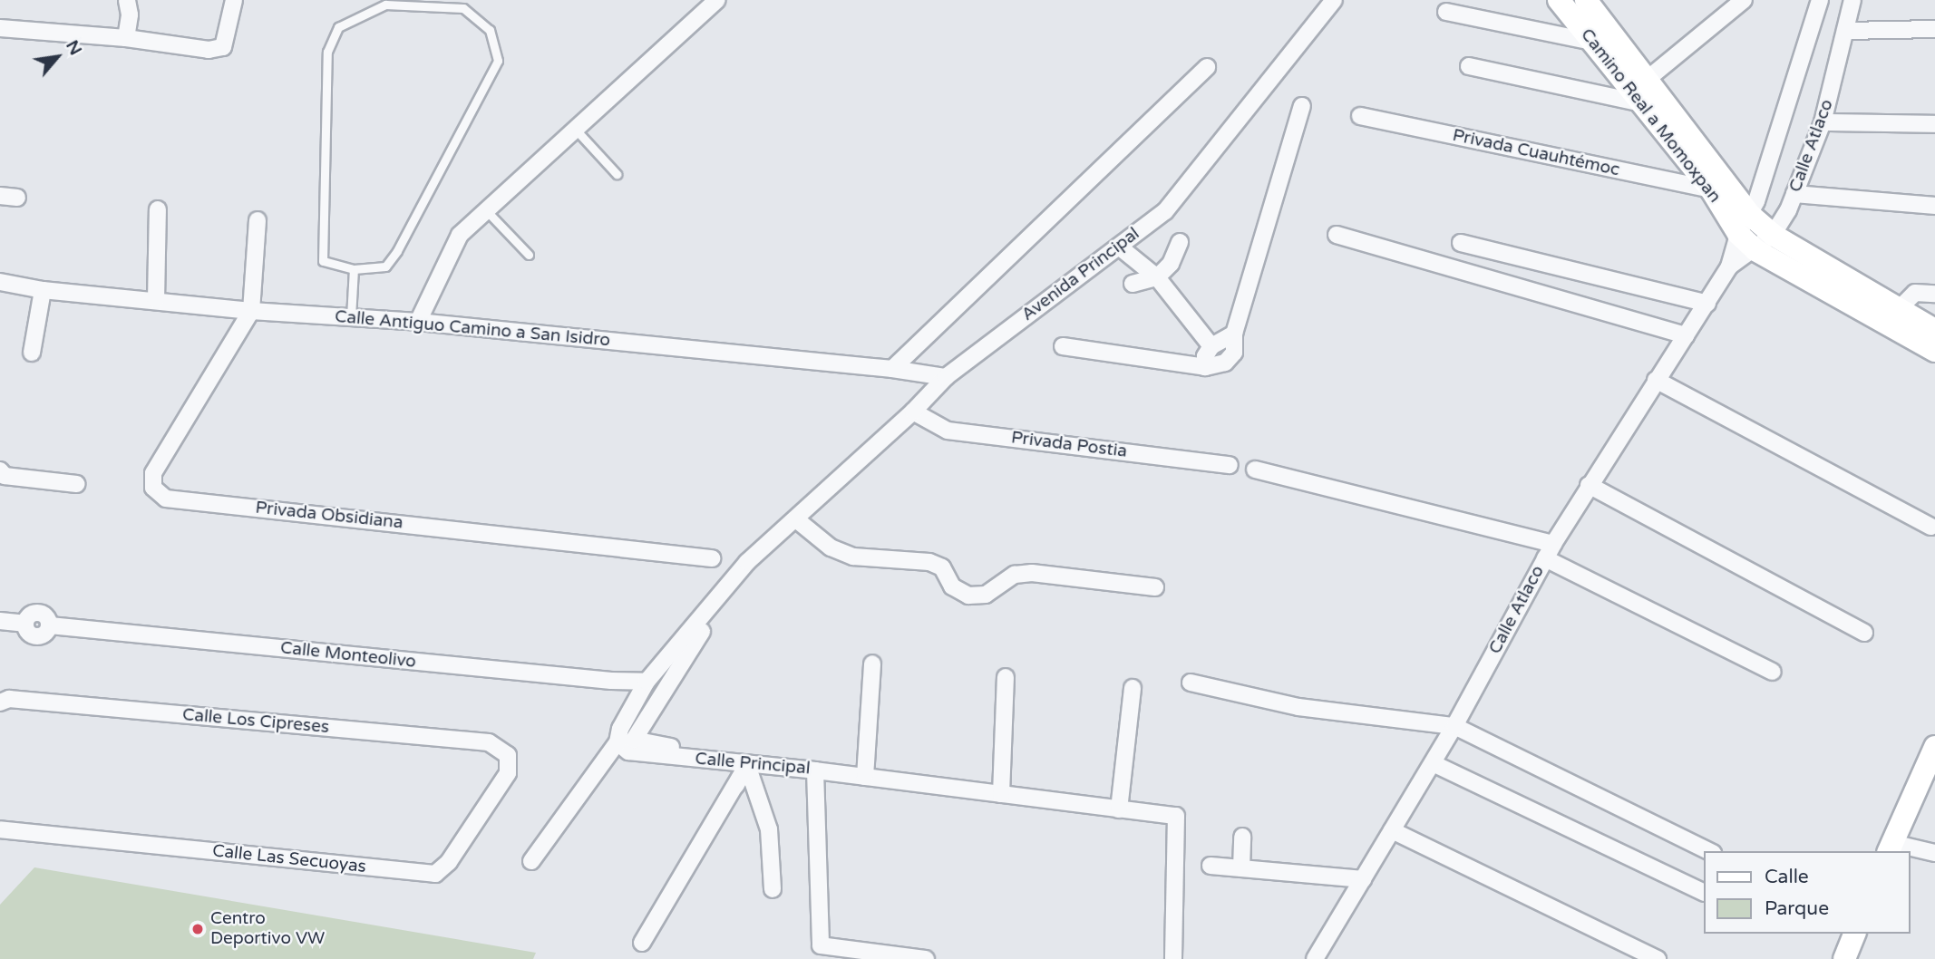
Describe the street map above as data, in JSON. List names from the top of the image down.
{
  "streets": {
    "street": [
      "Camino Real a Momoxpan",
      "Calle Atlaco",
      "Privada Cuauhtémoc",
      "Avenida Principal",
      "Calle Antiguo Camino a San Isidro",
      "Privada Postia",
      "Privada Obsidiana",
      "Calle Monteolivo",
      "Calle Los Cipreses",
      "Calle Principal",
      "Calle Las Secuoyas"
    ]
  },
  "crossings": [
    ["Camino Real a Momoxpan", "Calle Atlaco"],
    ["Camino Real a Momoxpan", "Privada Cuauhtémoc"],
    ["Avenida Principal", "Calle Antiguo Camino a San Isidro"],
    ["Avenida Principal", "Privada Postia"],
    ["Calle Antiguo Camino a San Isidro", "Privada Obsidiana"],
    ["Calle Los Cipreses", "Calle Las Secuoyas"]
  ],
  "places": ["Centro Deportivo VW"],
  "legend": ["Calle", "Parque"],
  "north": "top right"
}
